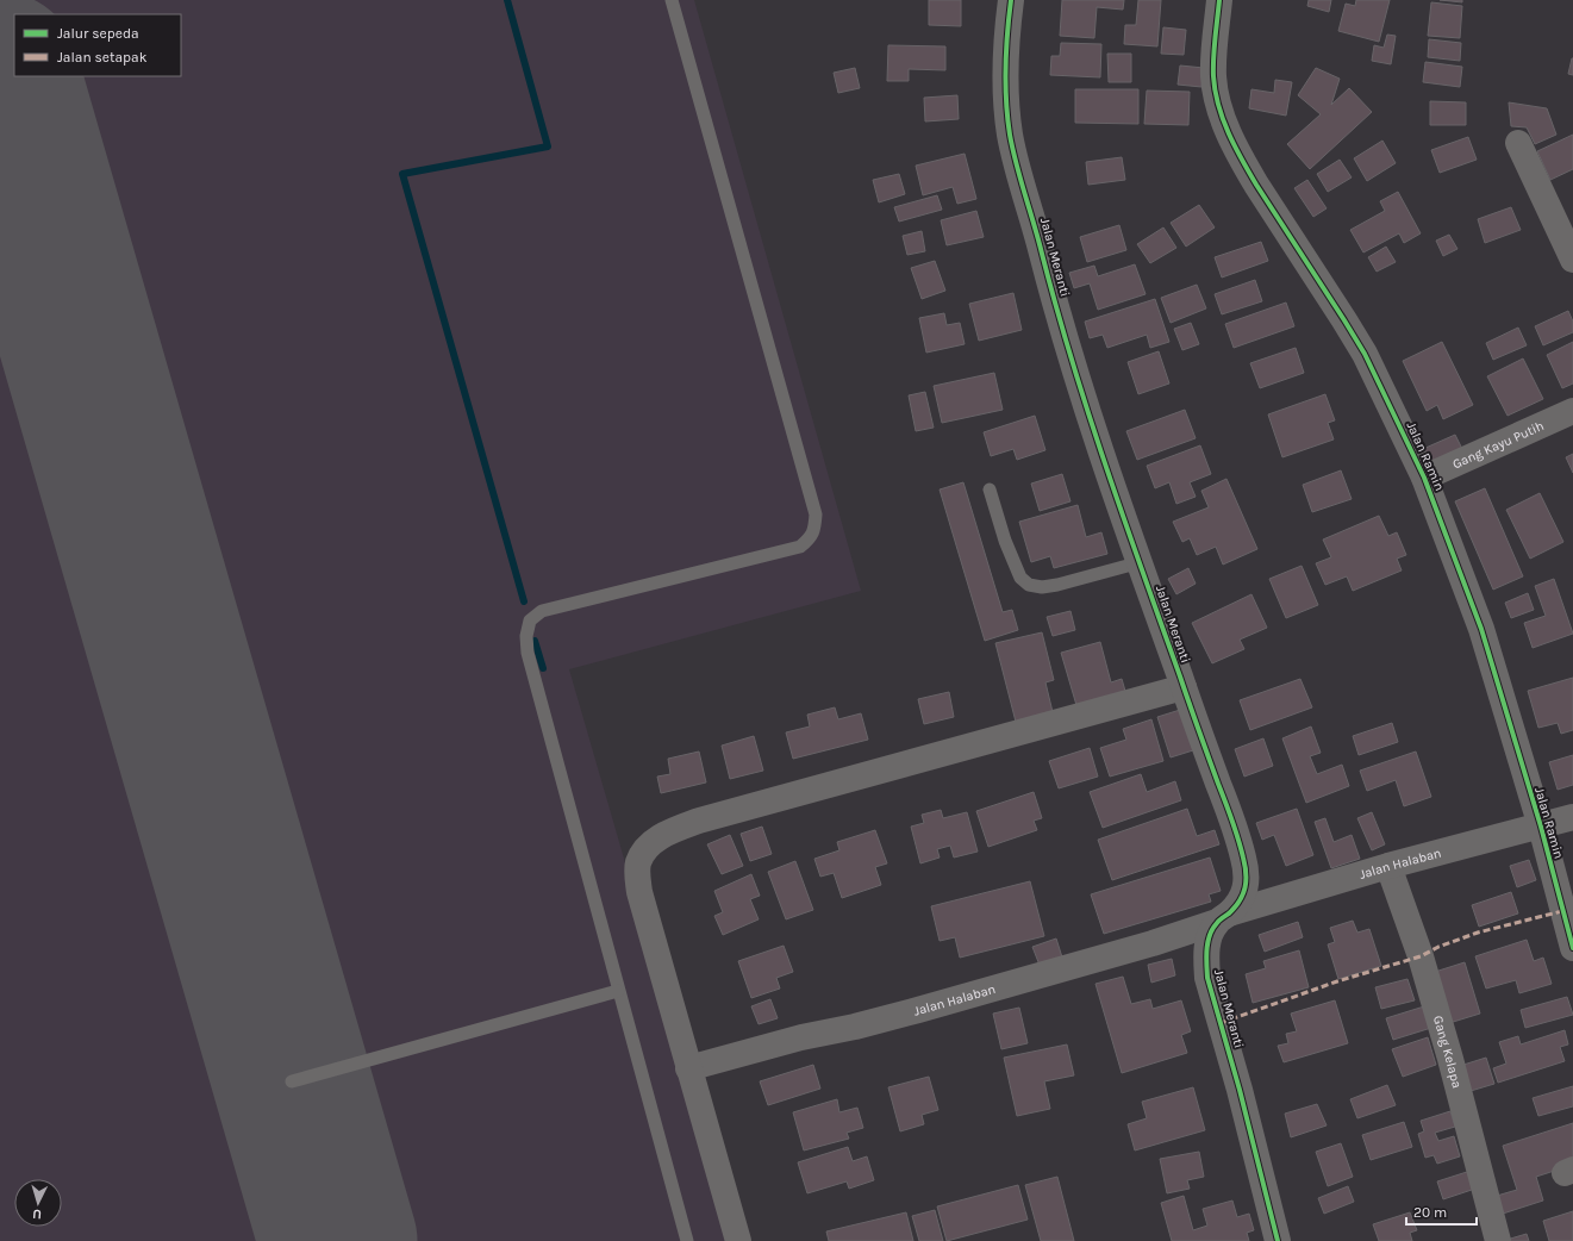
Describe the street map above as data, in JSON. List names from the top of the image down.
{
  "streets": {
    "street": [
      "Jalan Meranti",
      "Gang Kayu Putih",
      "Jalan Ramin",
      "Jalan Halaban",
      "Gang Kelapa"
    ]
  },
  "crossings": [
    ["Jalan Meranti", "Jalan Halaban"],
    ["Gang Kayu Putih", "Jalan Ramin"],
    ["Jalan Ramin", "Jalan Halaban"],
    ["Jalan Halaban", "Gang Kelapa"]
  ],
  "legend": ["Jalur sepeda", "Jalan setapak"],
  "scale_bar": "20 m",
  "north": "bottom"
}
